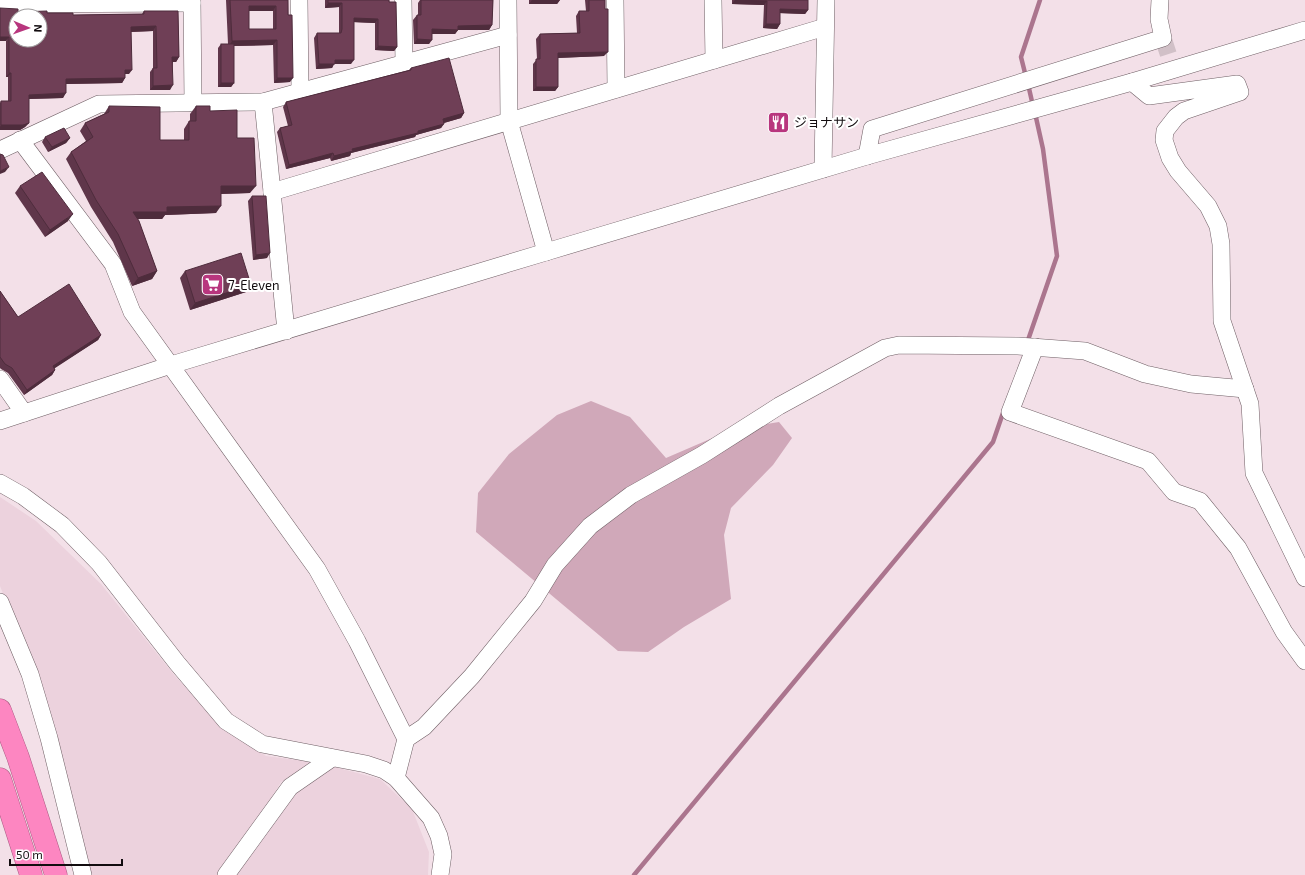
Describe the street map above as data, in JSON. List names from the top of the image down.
{
  "places": {
    "restaurant": ["ジョナサン"],
    "supermarket": ["7-Eleven"]
  },
  "scale_bar": "50 m",
  "north": "right"
}
